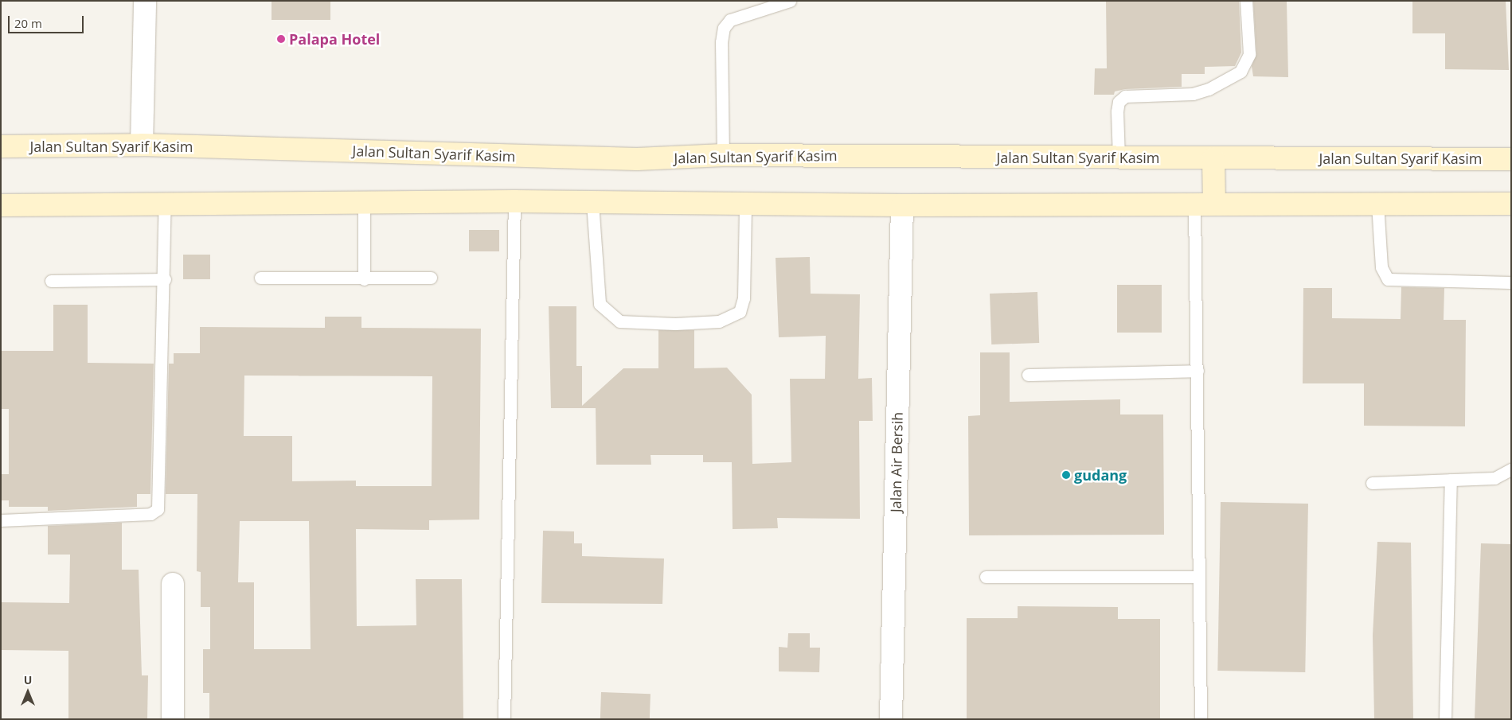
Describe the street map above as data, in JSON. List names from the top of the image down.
{
  "streets": {
    "street": ["Jalan Sultan Syarif Kasim", "Jalan Air Bersih"]
  },
  "places": ["Palapa Hotel", "gudang"],
  "scale_bar": "20 m",
  "north": "top"
}
